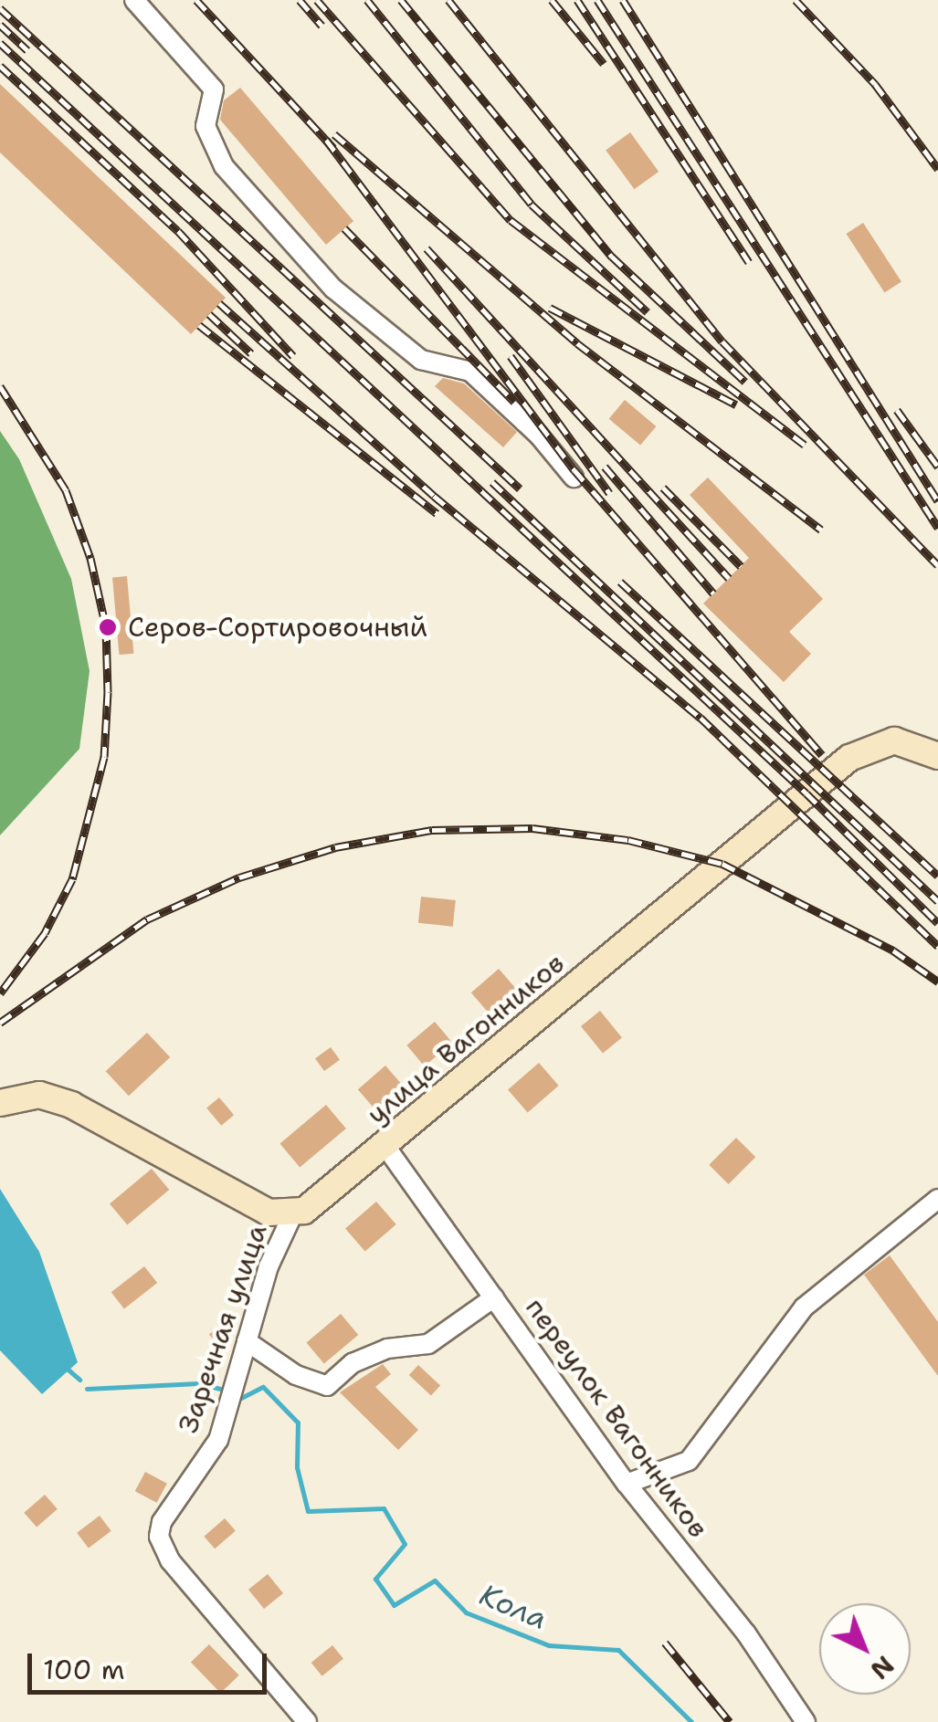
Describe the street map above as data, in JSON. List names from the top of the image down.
{
  "streets": {
    "street": ["улица Вагонников", "Заречная улица", "переулок Вагонников"]
  },
  "crossings": [
    ["улица Вагонников", "Заречная улица"],
    ["улица Вагонников", "переулок Вагонников"]
  ],
  "water": ["Кола"],
  "places": ["Серов-Сортировочный"],
  "scale_bar": "100 m",
  "north": "bottom right"
}
